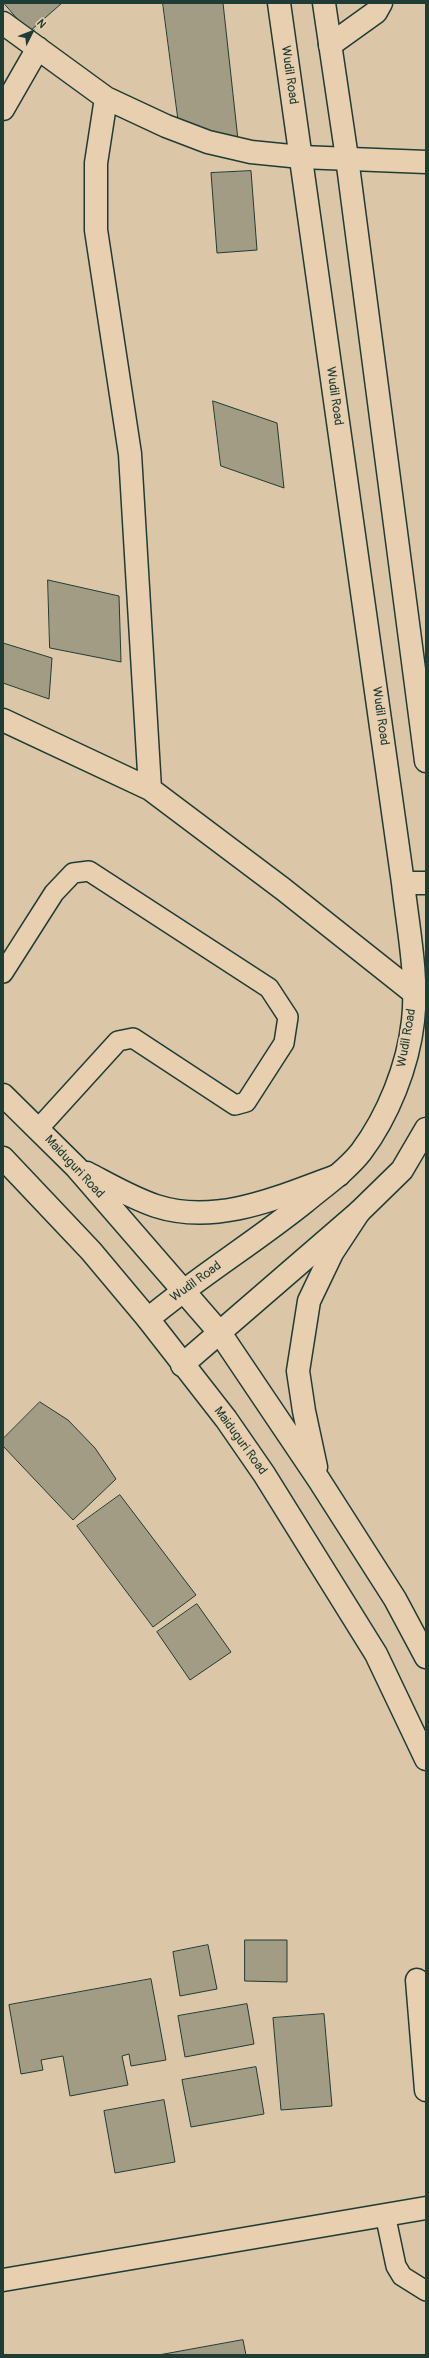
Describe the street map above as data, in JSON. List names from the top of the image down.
{
  "streets": {
    "main road": ["Wudil Road", "Maiduguri Road"]
  },
  "crossings": [
    ["Wudil Road", "Maiduguri Road"]
  ],
  "north": "top right"
}
